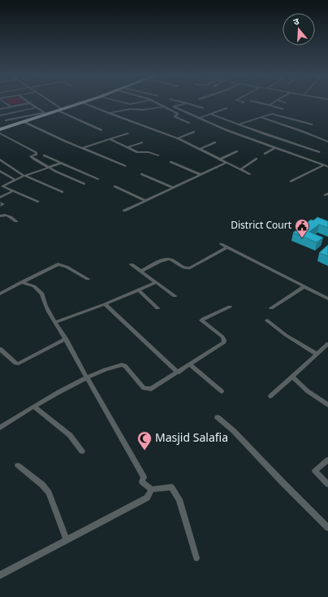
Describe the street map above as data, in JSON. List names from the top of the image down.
{
  "places": {
    "public building": ["District Court"],
    "mosque": ["Masjid Salafia"]
  },
  "north": "top"
}
